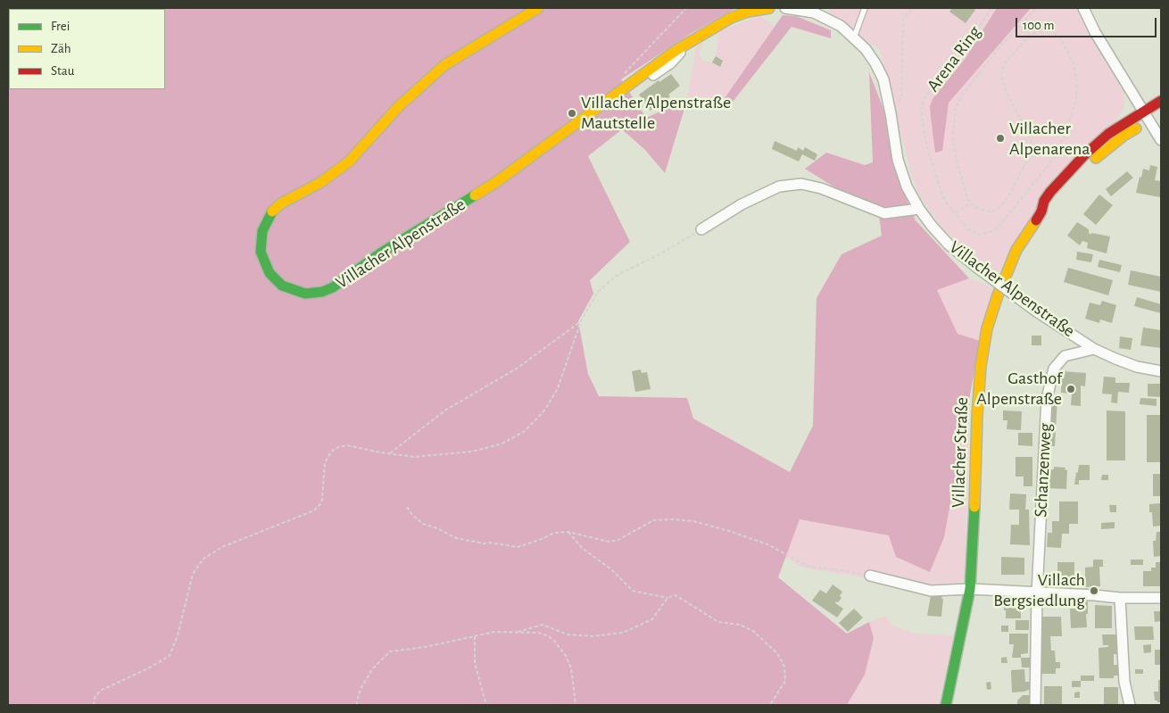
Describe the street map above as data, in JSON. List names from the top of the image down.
{
  "streets": {
    "street": ["Villacher Alpenstraße", "Villacher Straße", "Schanzenweg"],
    "path": ["Arena Ring"]
  },
  "crossings": [
    ["Villacher Alpenstraße", "Schanzenweg"]
  ],
  "places": [
    "Villacher Alpenstraße Mautstelle",
    "Villacher Alpenarena",
    "Gasthof Alpenstraße",
    "Villach Bergsiedlung"
  ],
  "legend": ["Frei", "Zäh", "Stau"],
  "scale_bar": "100 m"
}
